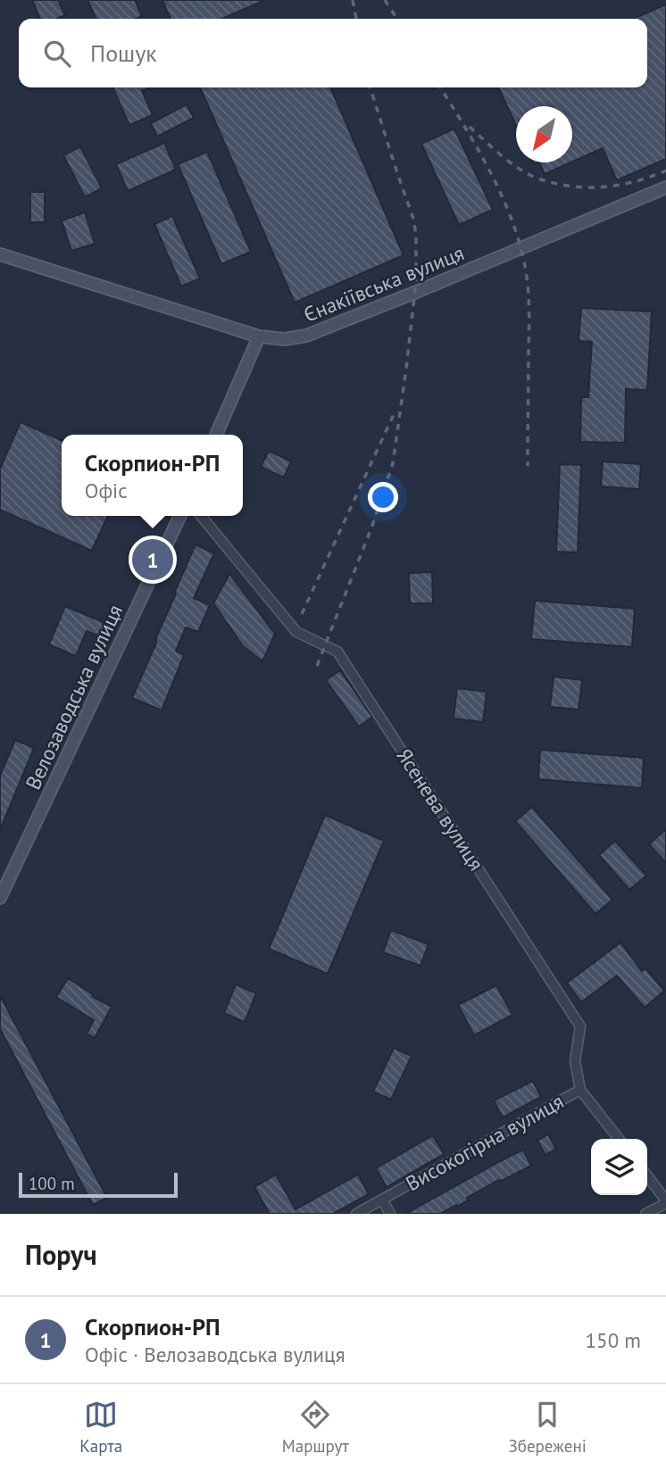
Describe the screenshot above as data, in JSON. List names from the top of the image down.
{
  "streets": {
    "street": [
      "Єнакіївська вулиця",
      "Велозаводська вулиця",
      "Ясенева вулиця",
      "Високогірна вулиця"
    ]
  },
  "crossings": [
    ["Ясенева вулиця", "Високогірна вулиця"]
  ],
  "scale_bar": "100 m",
  "north": "bottom left",
  "page": {
    "search": "Пошук",
    "popup": ["Скорпион-РП", "Офіс"],
    "pins": "1",
    "scale": "100 m",
    "heading": "Поруч",
    "list": [
      {
        "mark": "1",
        "name": "Скорпион-РП",
        "note": "Офіс · Велозаводська вулиця",
        "value": "150 m"
      }
    ],
    "nav": ["Карта", "Маршрут", "Збережені"]
  }
}
